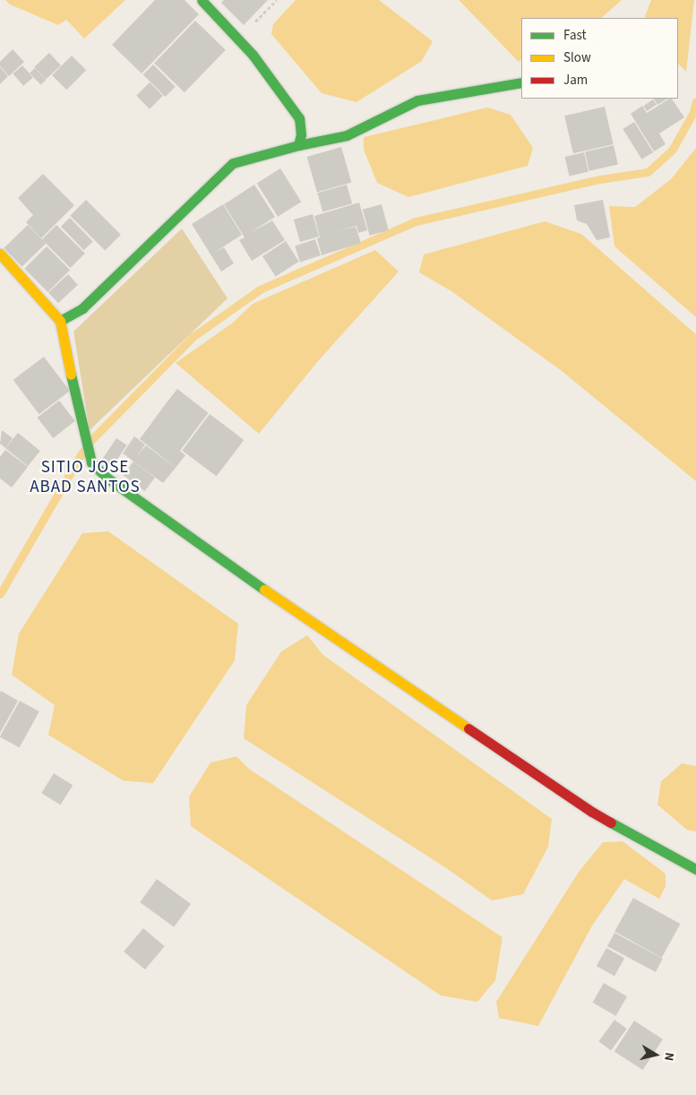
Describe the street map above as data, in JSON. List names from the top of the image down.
{
  "districts": ["SITIO JOSE ABAD SANTOS"],
  "legend": ["Fast", "Slow", "Jam"],
  "north": "right"
}
